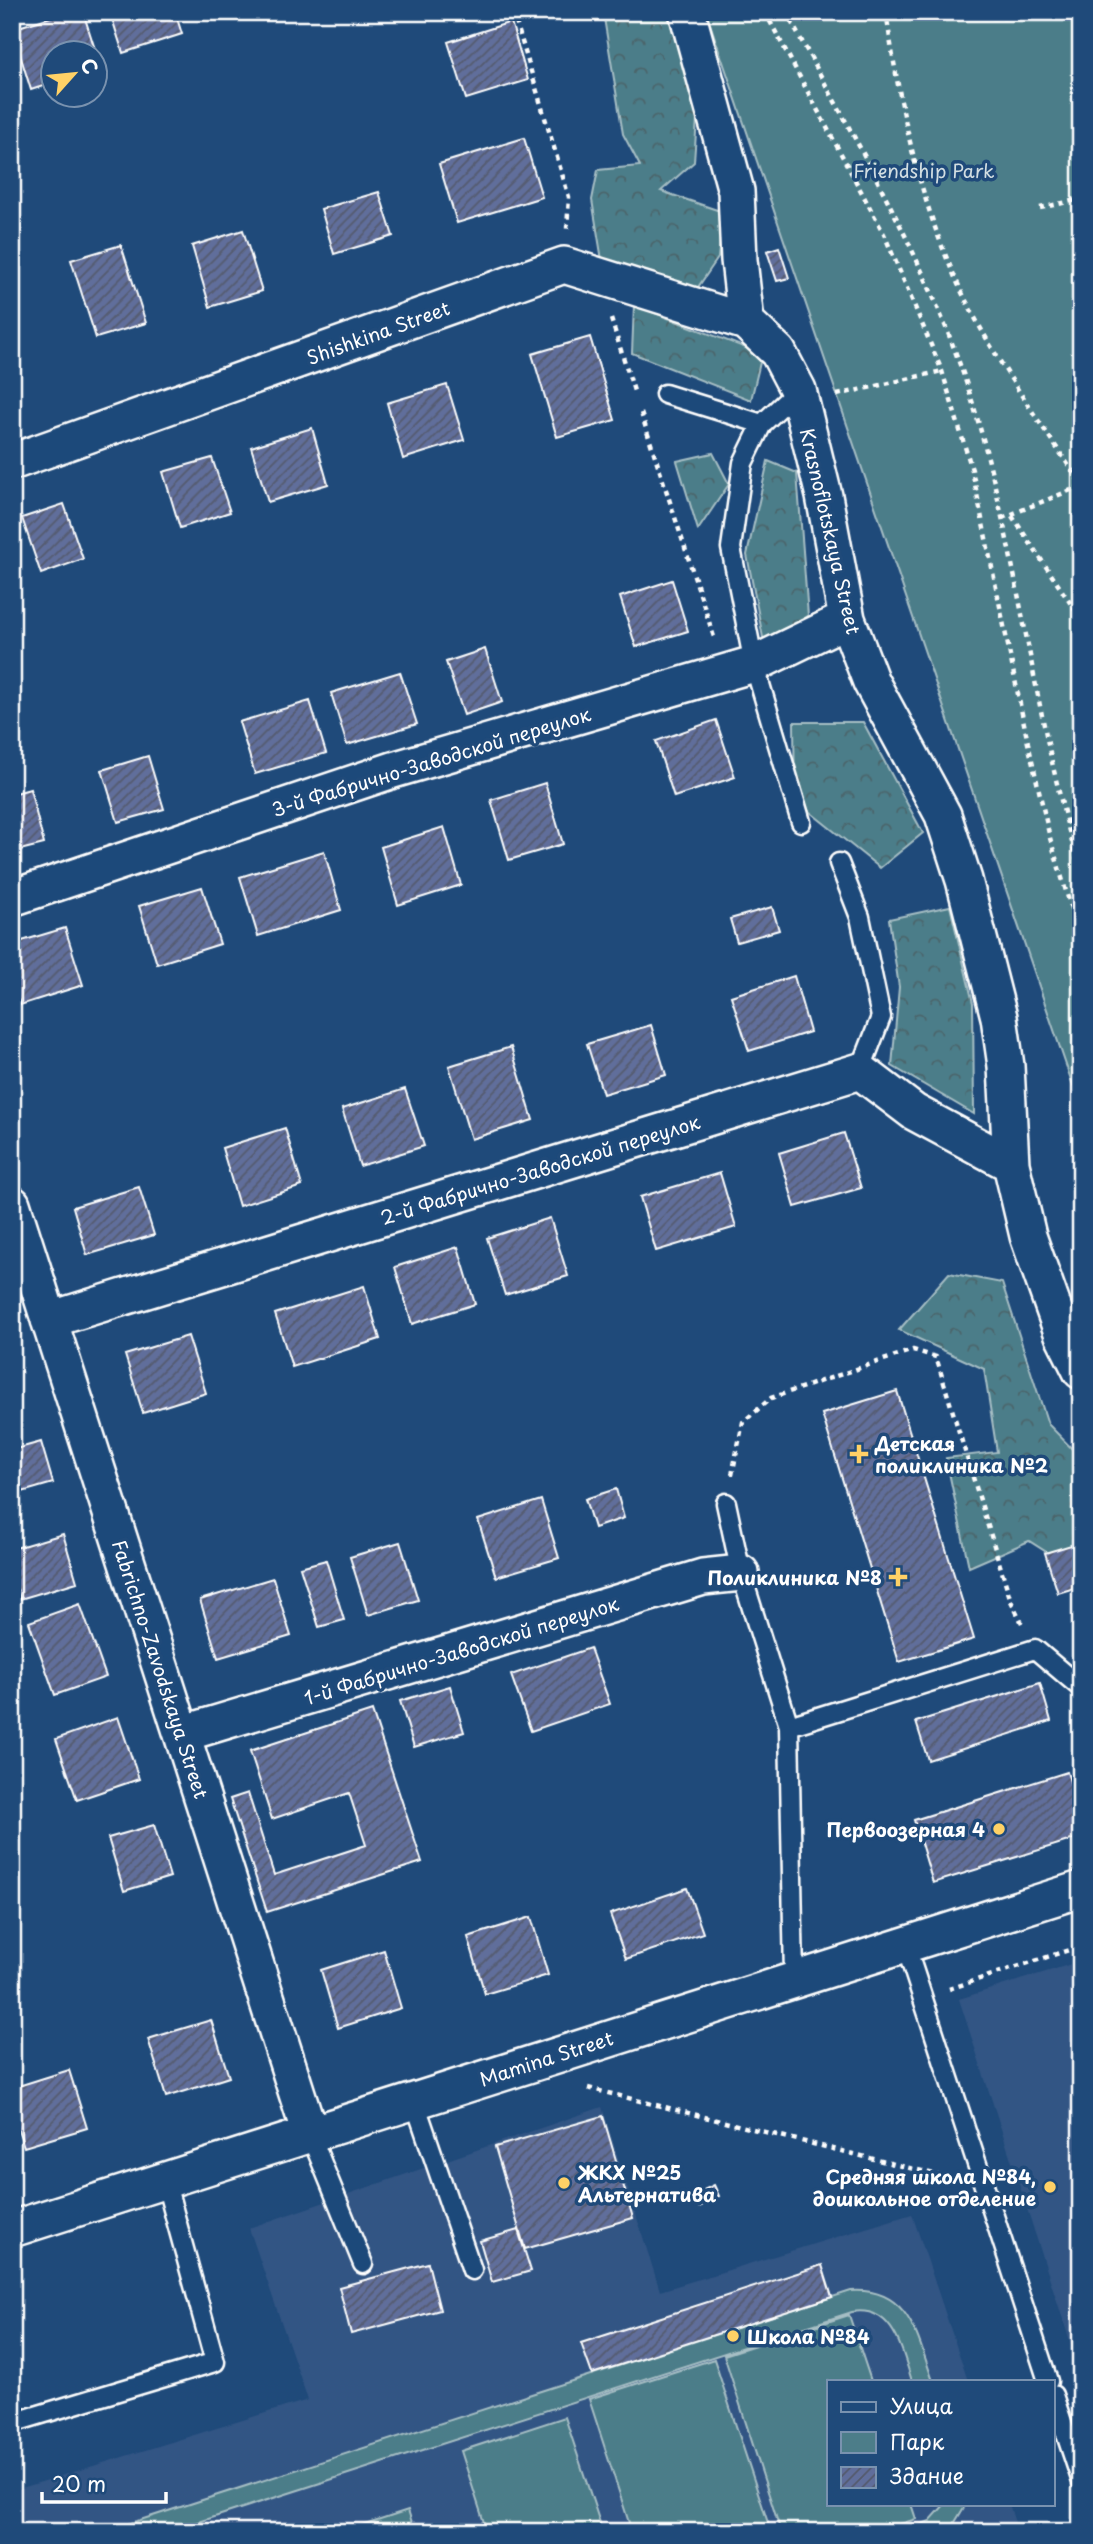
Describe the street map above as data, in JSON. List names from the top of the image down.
{
  "streets": {
    "street": [
      "Shishkina Street",
      "Krasnoflotskaya Street",
      "3-й Фабрично-Заводской переулок",
      "2-й Фабрично-Заводской переулок",
      "1-й Фабрично-Заводской переулок",
      "Fabrichno-Zavodskaya Street",
      "Mamina Street"
    ]
  },
  "crossings": [
    ["Krasnoflotskaya Street", "3-й Фабрично-Заводской переулок"],
    ["2-й Фабрично-Заводской переулок", "Fabrichno-Zavodskaya Street"],
    ["1-й Фабрично-Заводской переулок", "Fabrichno-Zavodskaya Street"],
    ["Fabrichno-Zavodskaya Street", "Mamina Street"]
  ],
  "parks": ["Friendship Park"],
  "places": {
    "health": ["Детская поликлиника №2", "Поликлиника №8"],
    "other": [
      "Первоозерная 4",
      "ЖКХ №25 Альтернатива",
      "Средняя школа №84, дошкольное отделение",
      "Школа №84"
    ]
  },
  "legend": ["Улица", "Парк", "Здание"],
  "scale_bar": "20 m",
  "north": "top right"
}
